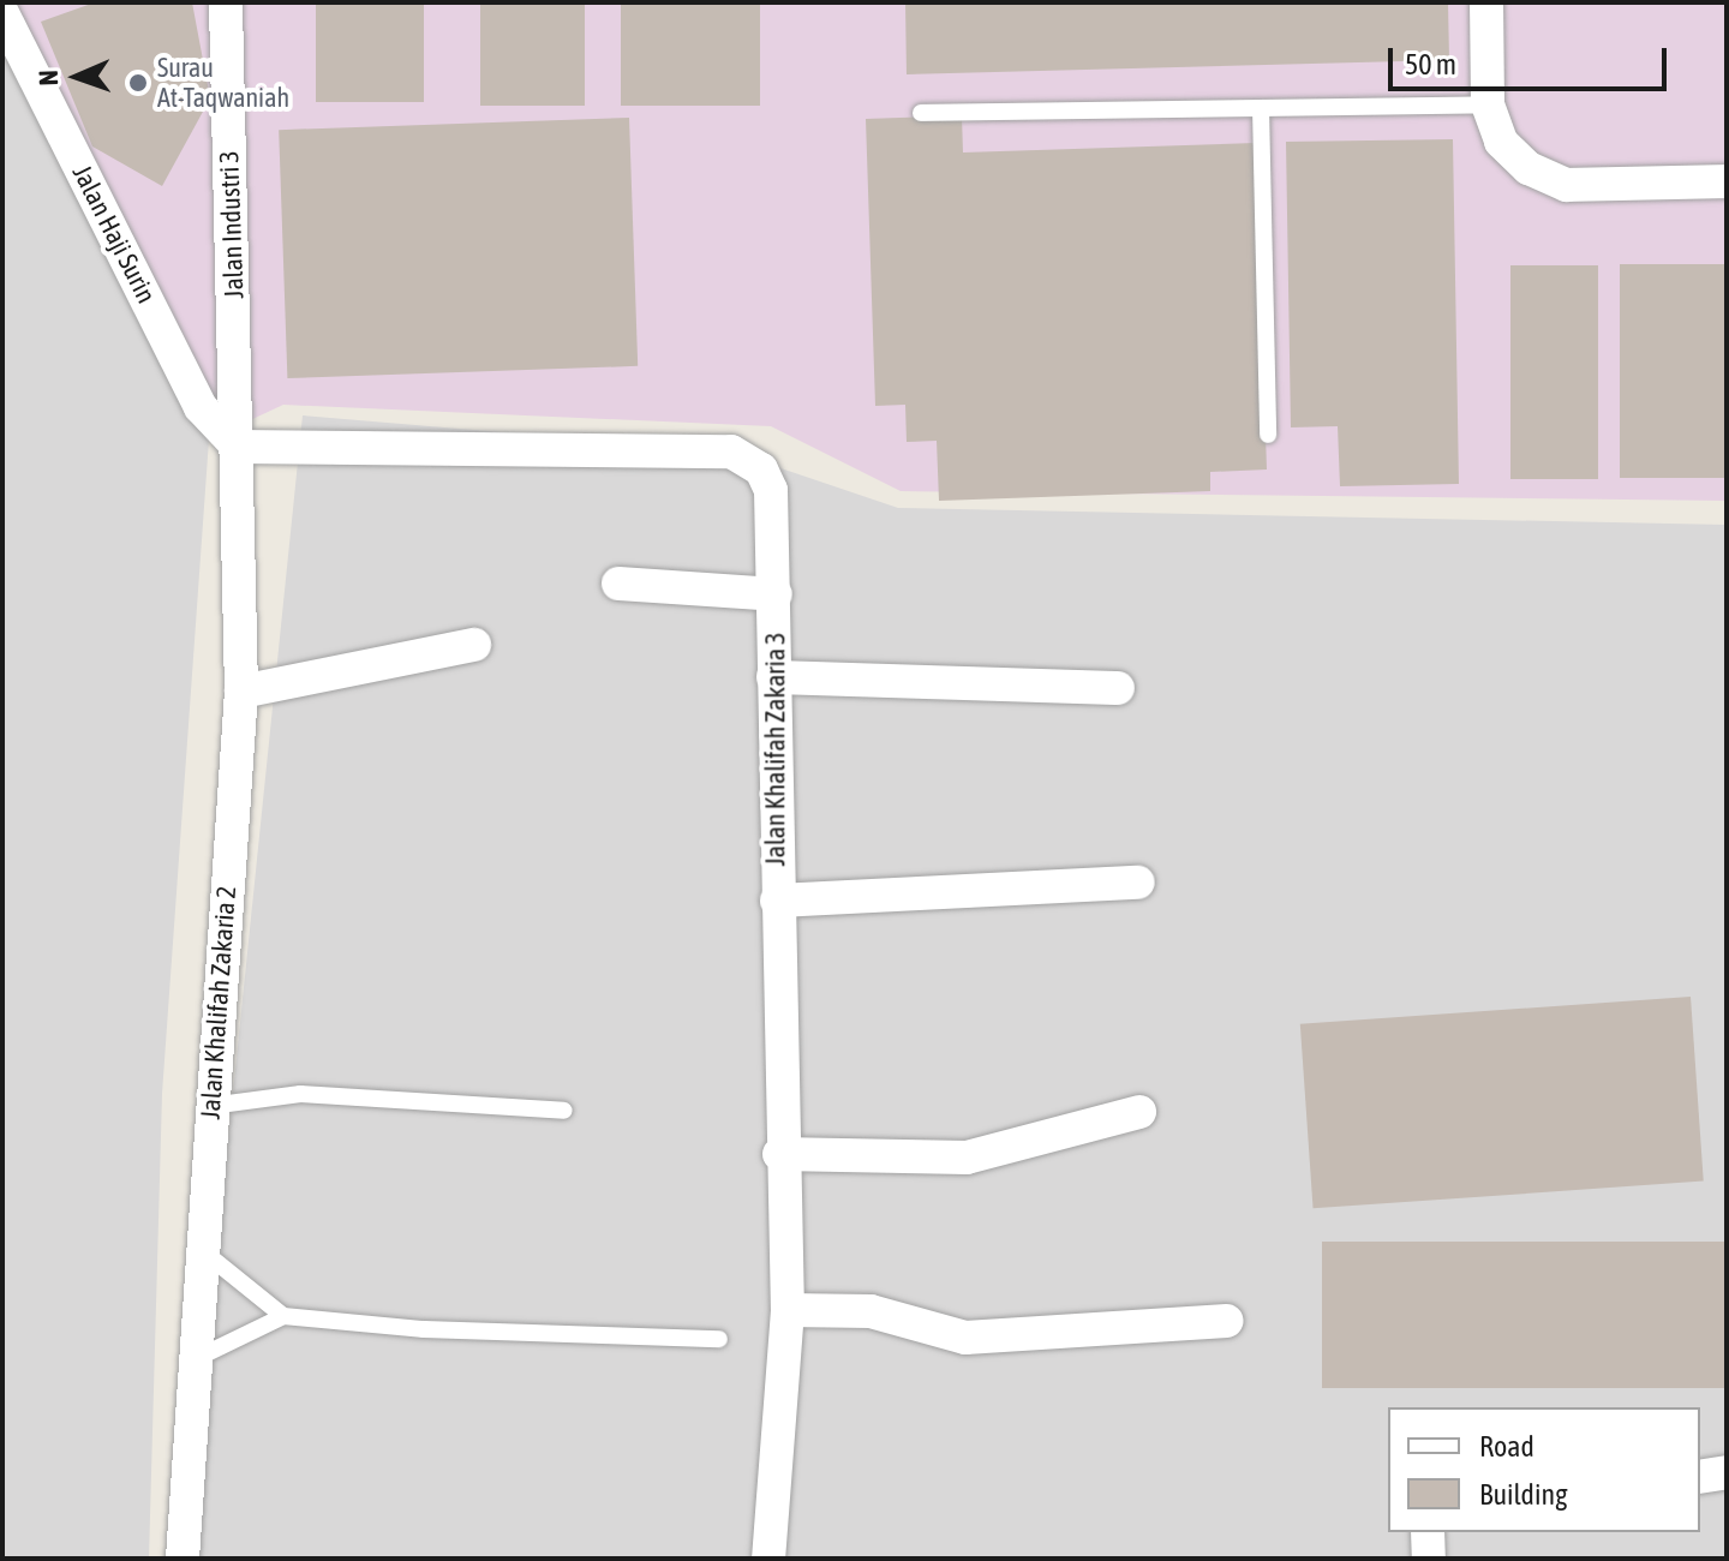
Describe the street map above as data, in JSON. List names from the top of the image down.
{
  "streets": {
    "street": [
      "Jalan Industri 3",
      "Jalan Haji Surin",
      "Jalan Khalifah Zakaria 3",
      "Jalan Khalifah Zakaria 2"
    ]
  },
  "crossings": [
    ["Jalan Industri 3", "Jalan Haji Surin"],
    ["Jalan Industri 3", "Jalan Khalifah Zakaria 3"],
    ["Jalan Industri 3", "Jalan Khalifah Zakaria 2"],
    ["Jalan Haji Surin", "Jalan Khalifah Zakaria 3"],
    ["Jalan Haji Surin", "Jalan Khalifah Zakaria 2"],
    ["Jalan Khalifah Zakaria 3", "Jalan Khalifah Zakaria 2"]
  ],
  "places": ["Surau At-Taqwaniah"],
  "legend": ["Road", "Building"],
  "scale_bar": "50 m",
  "north": "left"
}
